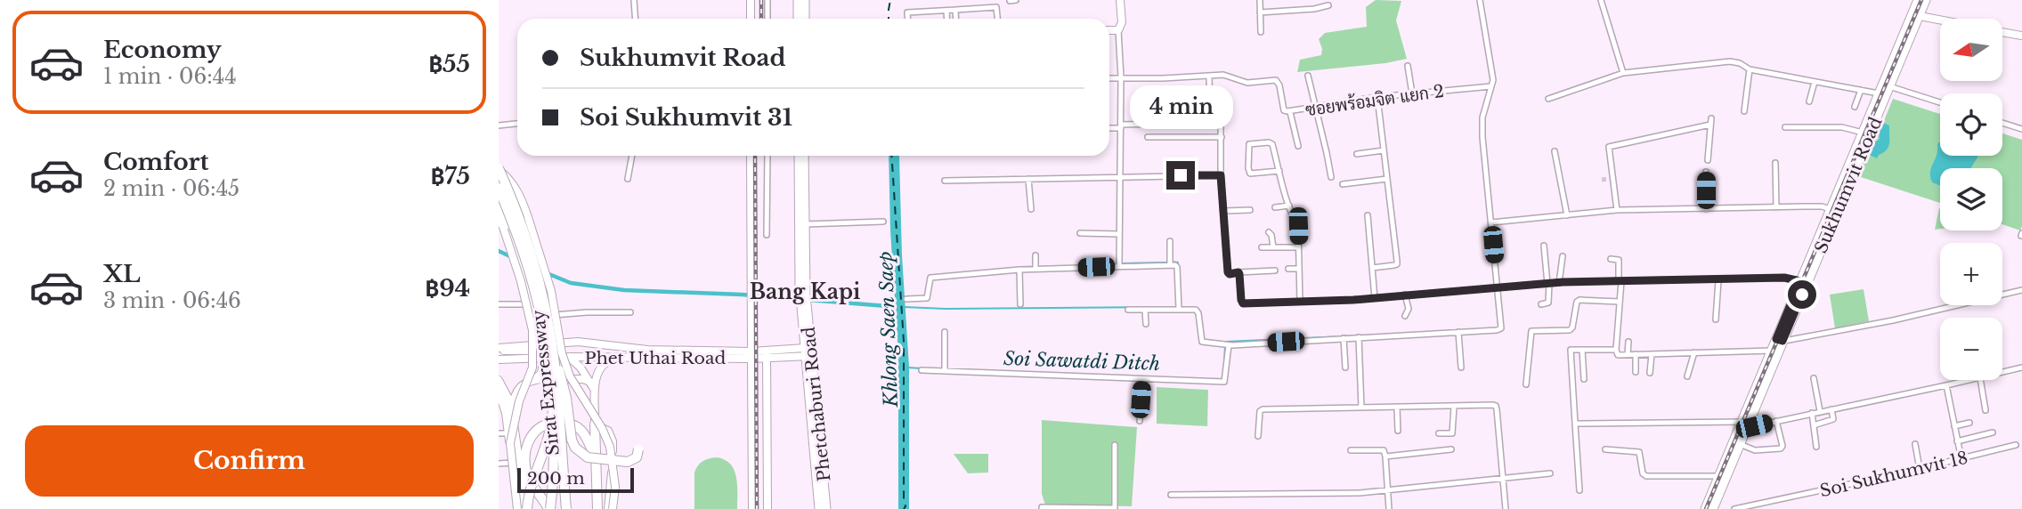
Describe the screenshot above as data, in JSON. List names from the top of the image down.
{
  "streets": {
    "highway": ["Sirat Expressway"],
    "main road": ["Sukhumvit Road", "Phet Uthai Road", "Phetchaburi Road"],
    "street": ["ซอยพร้อมจิต แยก 2", "Soi Sukhumvit 18"]
  },
  "crossings": [
    ["Phet Uthai Road", "Sirat Expressway"],
    ["Phet Uthai Road", "Phetchaburi Road"]
  ],
  "districts": ["Bang Kapi"],
  "water": ["Khlong Saen Saep", "Soi Sawatdi Ditch"],
  "scale_bar": "200 m",
  "north": "left",
  "page": {
    "list": [
      {
        "name": "Economy",
        "note": "1 min · 06:44",
        "value": "฿55"
      },
      {
        "name": "Comfort",
        "note": "2 min · 06:45",
        "value": "฿75"
      },
      {
        "name": "XL",
        "note": "3 min · 06:46",
        "value": "฿94"
      }
    ],
    "map_buttons": ["+", "−"],
    "banner": ["Sukhumvit Road", "Soi Sukhumvit 31"],
    "bubble": "4 min",
    "buttons": "Confirm",
    "scale": "200 m"
  }
}
